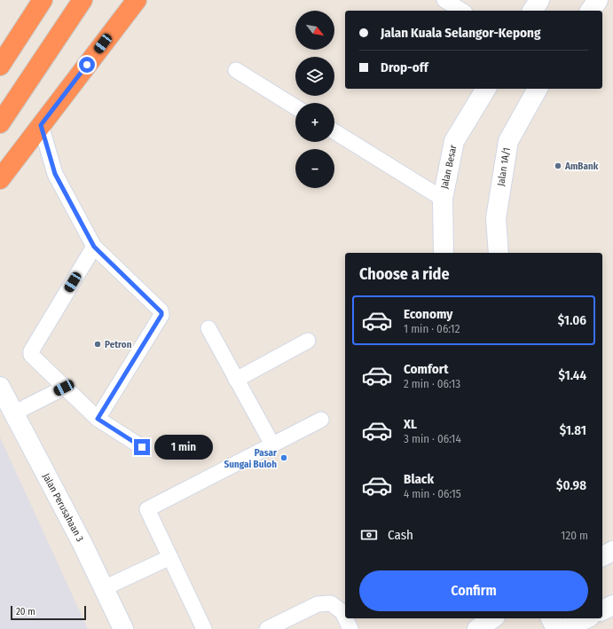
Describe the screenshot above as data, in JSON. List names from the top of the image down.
{
  "streets": {
    "street": ["Jalan Besar", "Jalan 1A/1", "Jalan Perusahaan 3"]
  },
  "places": ["AmBank", "Petron", "Pasar Sungai Buloh"],
  "scale_bar": "20 m",
  "north": "bottom right",
  "page": {
    "map_buttons": ["+", "−"],
    "banner": ["Jalan Kuala Selangor-Kepong", "Drop-off"],
    "heading": "Choose a ride",
    "list": [
      {
        "name": "Economy",
        "note": "1 min · 06:12",
        "value": "$1.06"
      },
      {
        "name": "Comfort",
        "note": "2 min · 06:13",
        "value": "$1.44"
      },
      {
        "name": "XL",
        "note": "3 min · 06:14",
        "value": "$1.81"
      },
      {
        "name": "Black",
        "note": "4 min · 06:15",
        "value": "$0.98"
      }
    ],
    "bubble": "1 min",
    "pay": ["Cash", "120 m"],
    "buttons": "Confirm",
    "scale": "20 m"
  }
}
